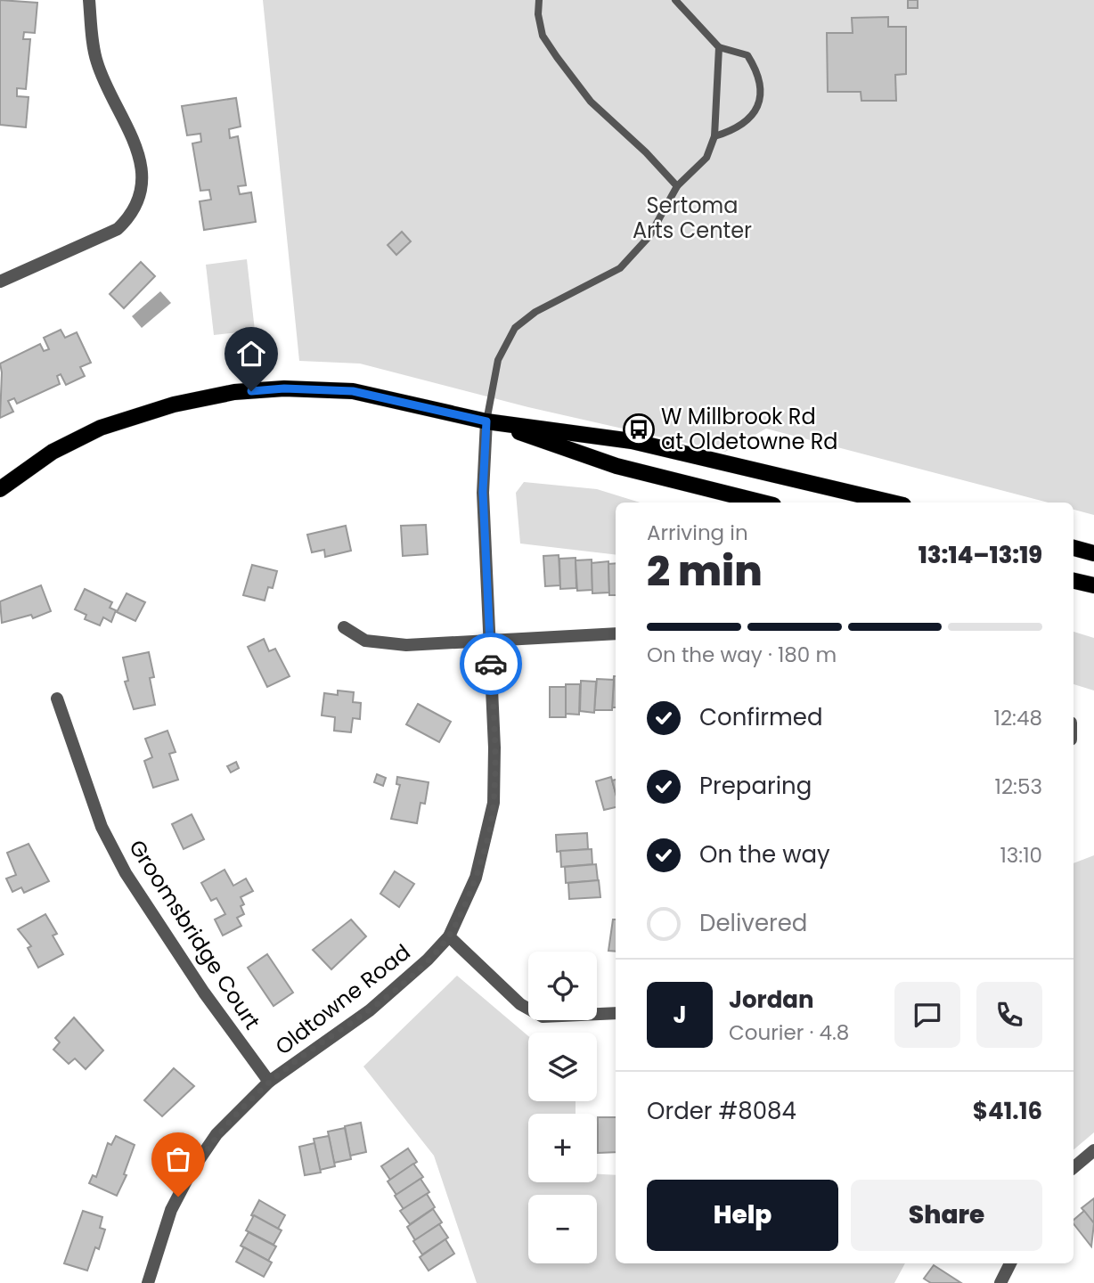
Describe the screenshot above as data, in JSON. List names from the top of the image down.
{
  "streets": {
    "street": ["Groomsbridge Court", "Oldtowne Road"]
  },
  "crossings": [
    ["Groomsbridge Court", "Oldtowne Road"]
  ],
  "parks": ["Sertoma Arts Center"],
  "places": {
    "bus stop": ["W Millbrook Rd at Oldetowne Rd"]
  },
  "page": {
    "heading": ["2 min", "Arriving in", "13:14–13:19"],
    "panel": [
      "Jordan",
      "Courier · 4.8",
      "Order #8084",
      "$41.16"
    ],
    "bar": "On the way · 180 m",
    "list": [
      ["Confirmed", "12:48"],
      ["Preparing", "12:53"],
      ["On the way", "13:10"],
      "Delivered"
    ],
    "map_buttons": ["+", "−"],
    "round": "J",
    "buttons": ["Help", "Share"]
  }
}
